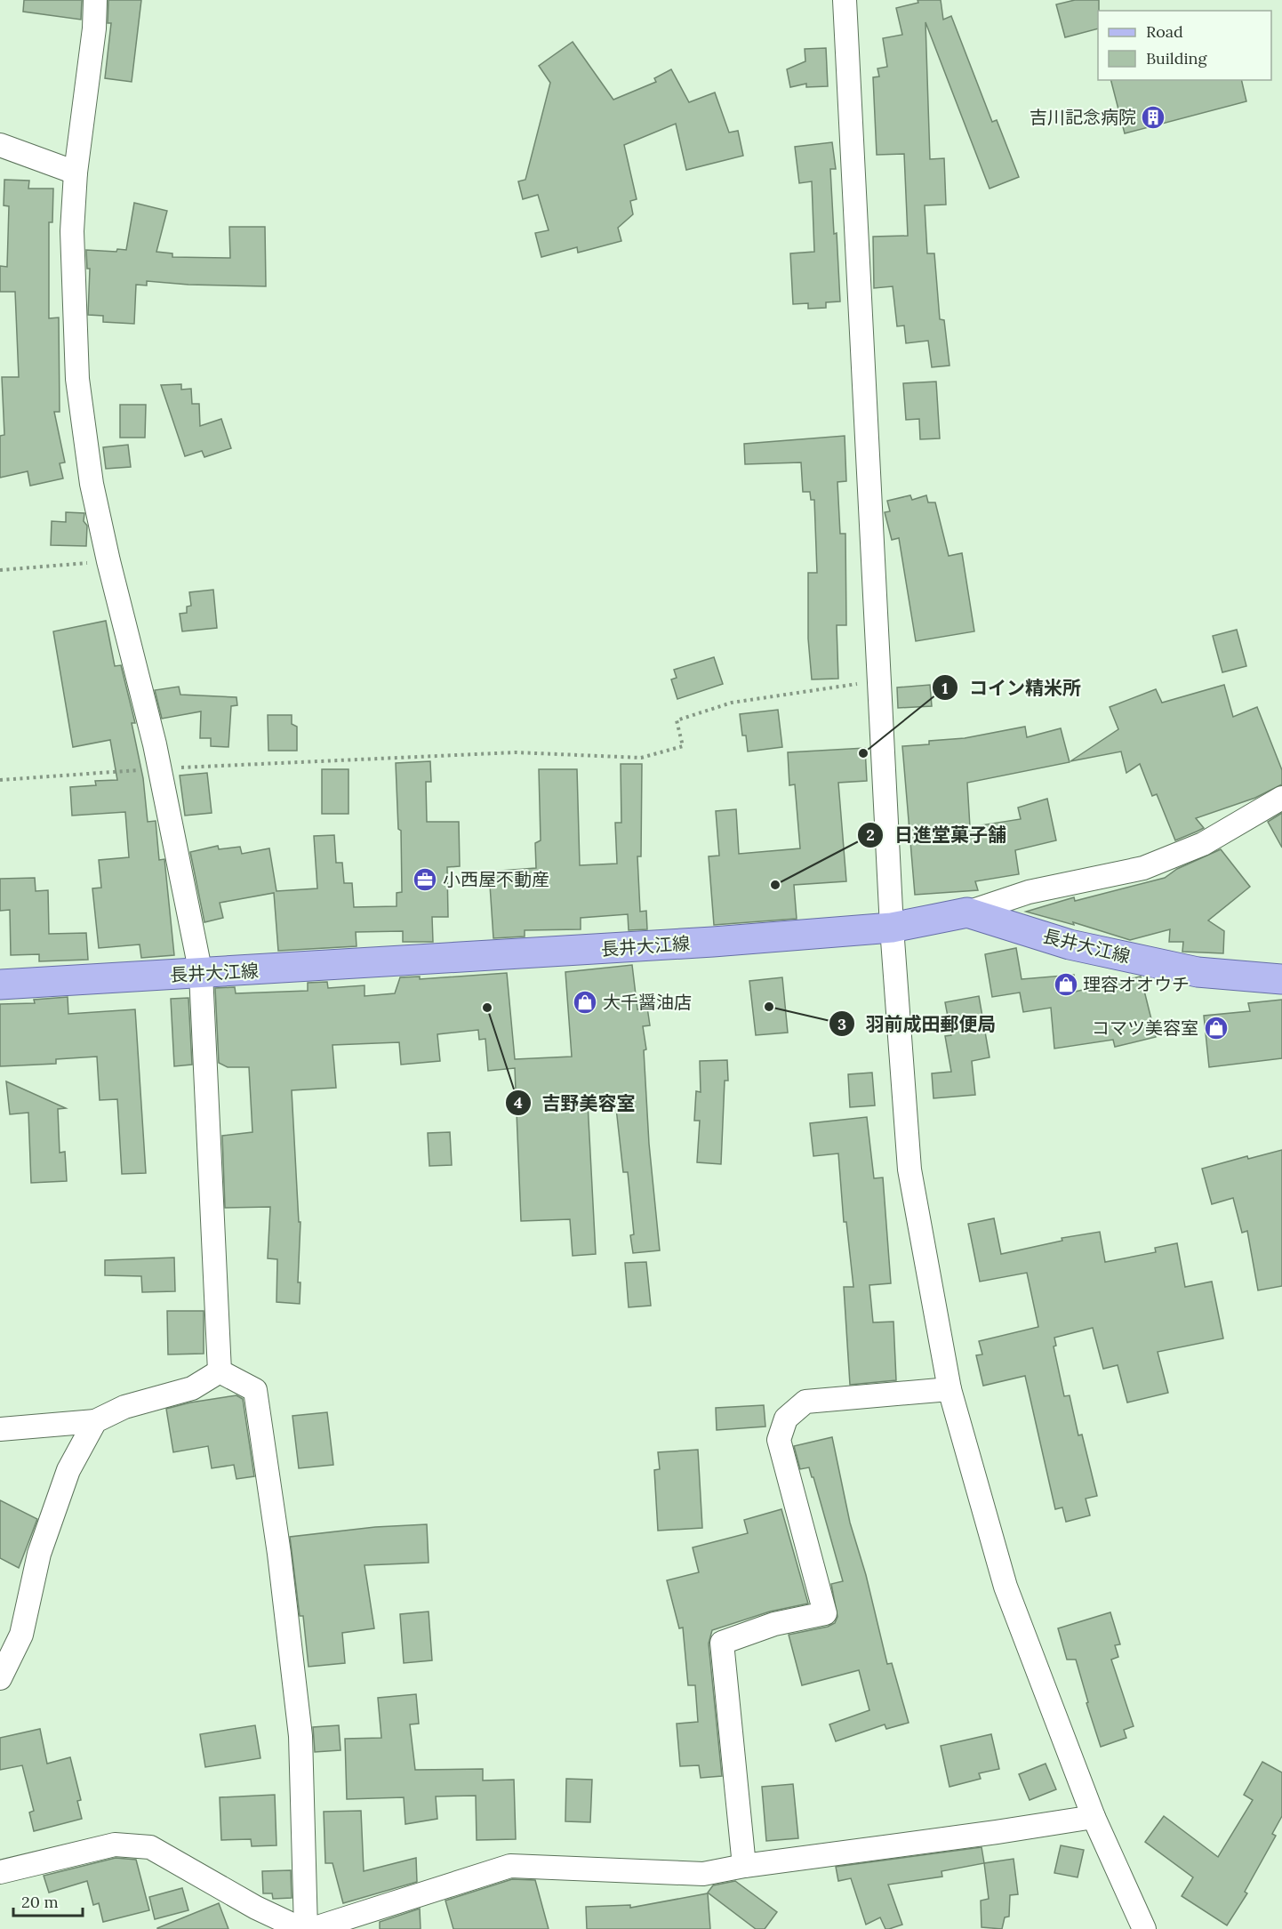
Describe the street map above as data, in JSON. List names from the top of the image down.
{
  "streets": {
    "main road": ["長井大江線"]
  },
  "places": {
    "building": ["吉川記念病院"],
    "other": [
      "コイン精米所",
      "日進堂菓子舗",
      "羽前成田郵便局",
      "吉野美容室"
    ],
    "office": ["小西屋不動産"],
    "shop": ["理容オオウチ", "大千醤油店", "コマツ美容室"]
  },
  "legend": ["Road", "Building"],
  "scale_bar": "20 m"
}
